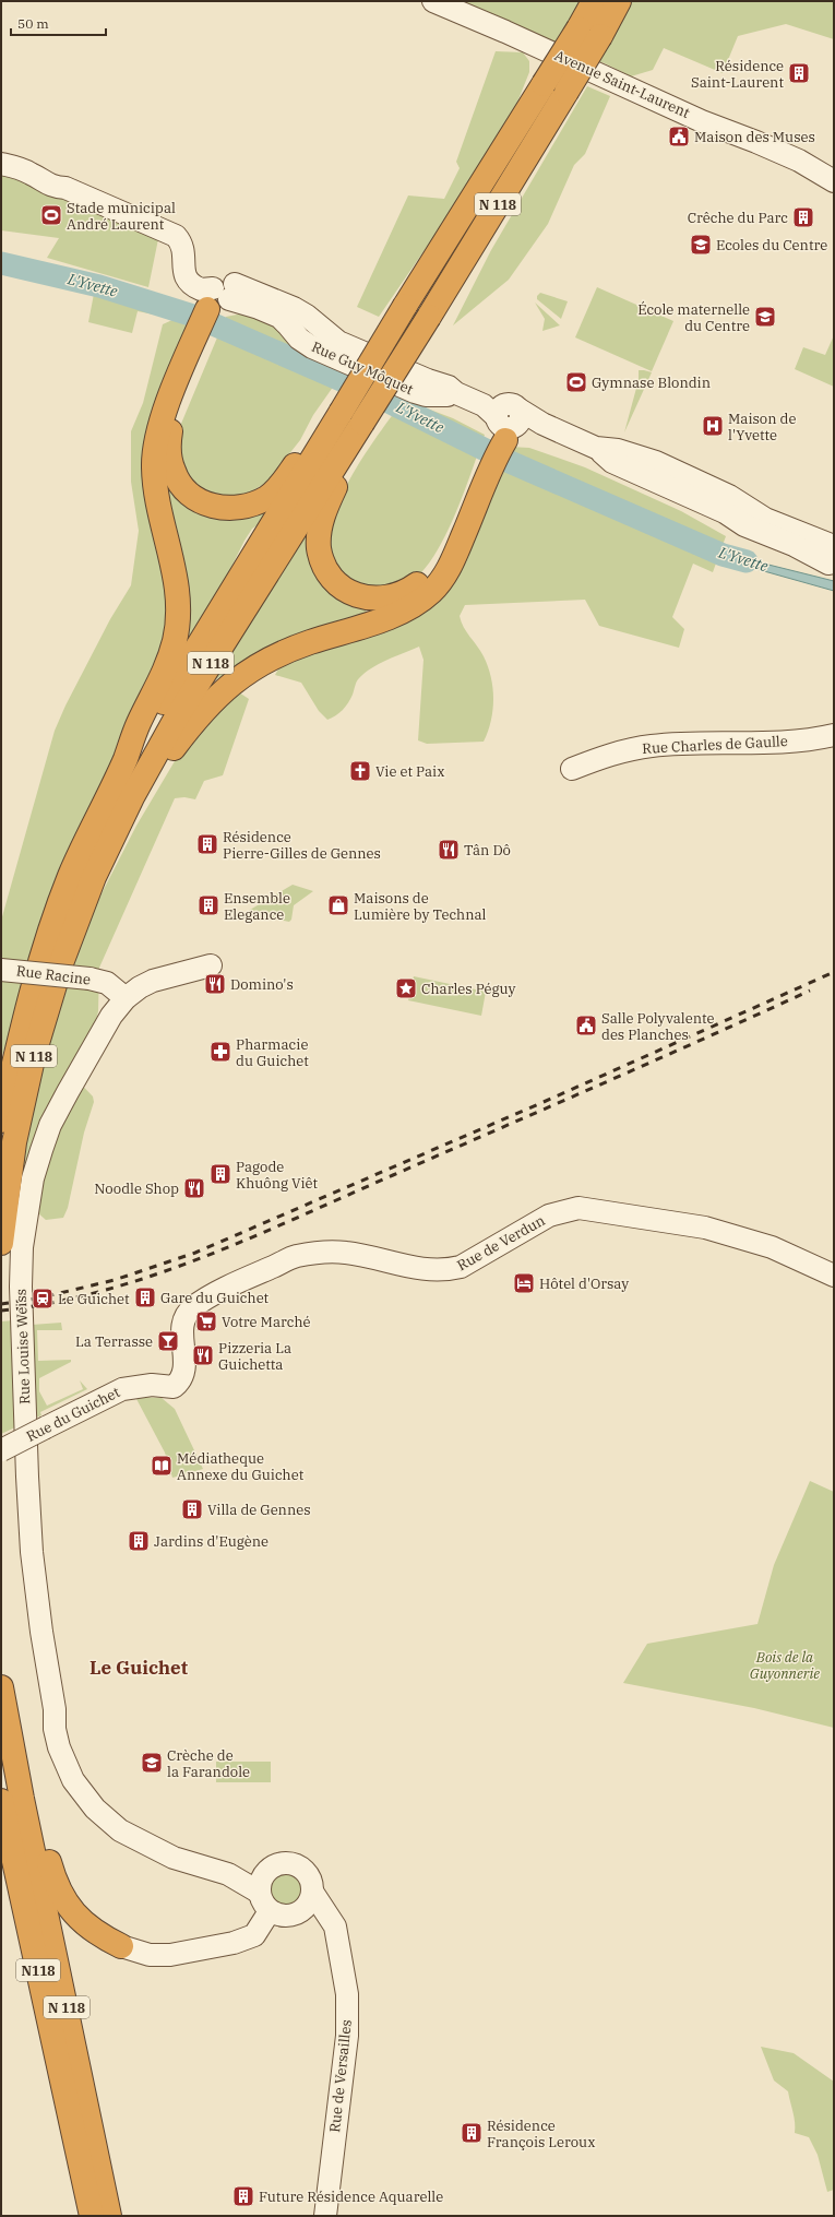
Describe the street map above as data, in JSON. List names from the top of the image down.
{
  "streets": {
    "highway": ["N 118", "N118"],
    "main road": [
      "Avenue Saint-Laurent",
      "Rue Guy Môquet",
      "Rue Charles de Gaulle",
      "Rue Racine",
      "Rue de Verdun",
      "Rue Louise Weiss",
      "Rue du Guichet",
      "Rue de Versailles"
    ]
  },
  "crossings": [
    ["N 118", "N118"],
    ["Rue Racine", "Rue Louise Weiss"],
    ["Rue de Verdun", "Rue du Guichet"],
    ["Rue Louise Weiss", "Rue de Versailles"]
  ],
  "districts": ["Le Guichet"],
  "water": ["L'Yvette"],
  "parks": ["Bois de la Guyonnerie"],
  "places": {
    "building": [
      "Résidence Saint-Laurent",
      "Crêche du Parc",
      "Résidence Pierre-Gilles de Gennes",
      "Ensemble Elegance",
      "Pagode Khuông Viêt",
      "Gare du Guichet",
      "Villa de Gennes",
      "Jardins d'Eugène",
      "Résidence François Leroux",
      "Future Résidence Aquarelle"
    ],
    "public building": ["Maison des Muses", "Salle Polyvalente des Planches"],
    "sports": ["Stade municipal André Laurent", "Gymnase Blondin"],
    "school or university": ["Ecoles du Centre", "École maternelle du Centre", "Crèche de la Farandole"],
    "hospital": ["Maison de l'Yvette"],
    "church": ["Vie et Paix"],
    "restaurant": [
      "Tân Dô",
      "Domino's",
      "Noodle Shop",
      "Pizzeria La Guichetta"
    ],
    "shop": ["Maisons de Lumière by Technal"],
    "place": ["Charles Péguy"],
    "pharmacy": ["Pharmacie du Guichet"],
    "hotel": ["Hôtel d'Orsay"],
    "station": ["Le Guichet"],
    "supermarket": ["Votre Marché"],
    "bar": ["La Terrasse"],
    "library": ["Médiatheque Annexe du Guichet"]
  },
  "scale_bar": "50 m"
}
